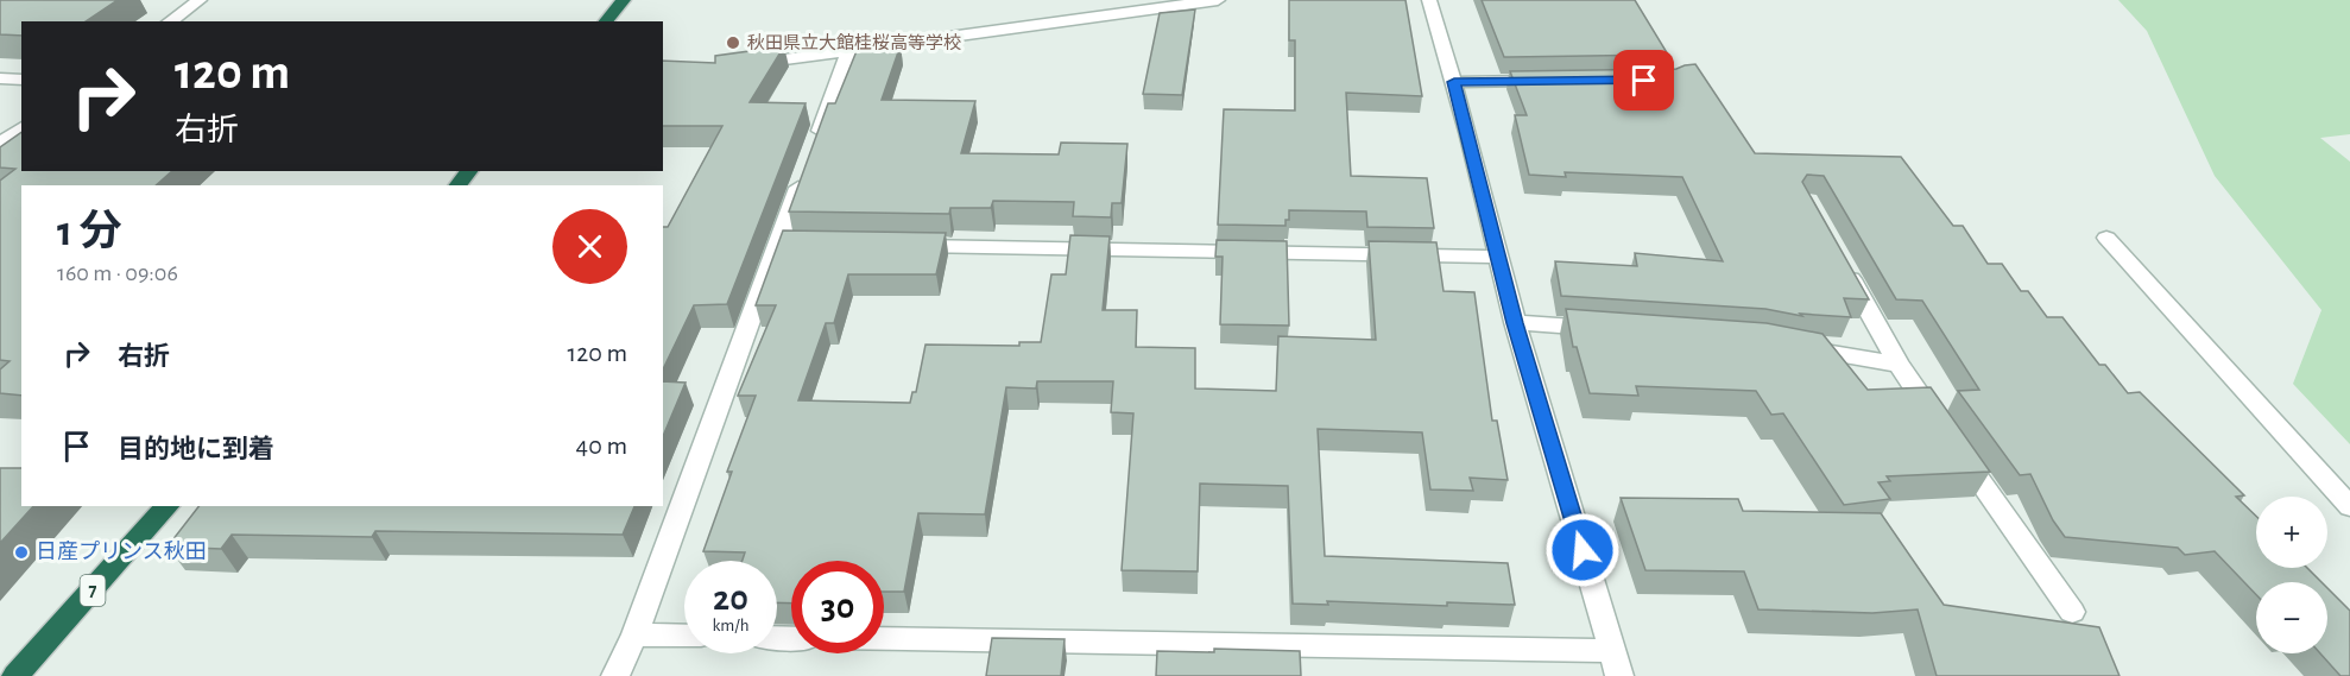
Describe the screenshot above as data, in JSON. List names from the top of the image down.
{
  "streets": {
    "highway": ["7"]
  },
  "places": ["秋田県立大館桂桜高等学校", "日産プリンス秋田"],
  "page": {
    "turn": ["120 m", "右折"],
    "heading": ["1 分", "160 m · 09:06"],
    "list": [
      {
        "name": "右折",
        "value": "120 m"
      },
      {
        "name": "目的地に到着",
        "value": "40 m"
      }
    ],
    "map_buttons": ["+", "−"],
    "speed": "20 km/h",
    "limit": "30"
  }
}
